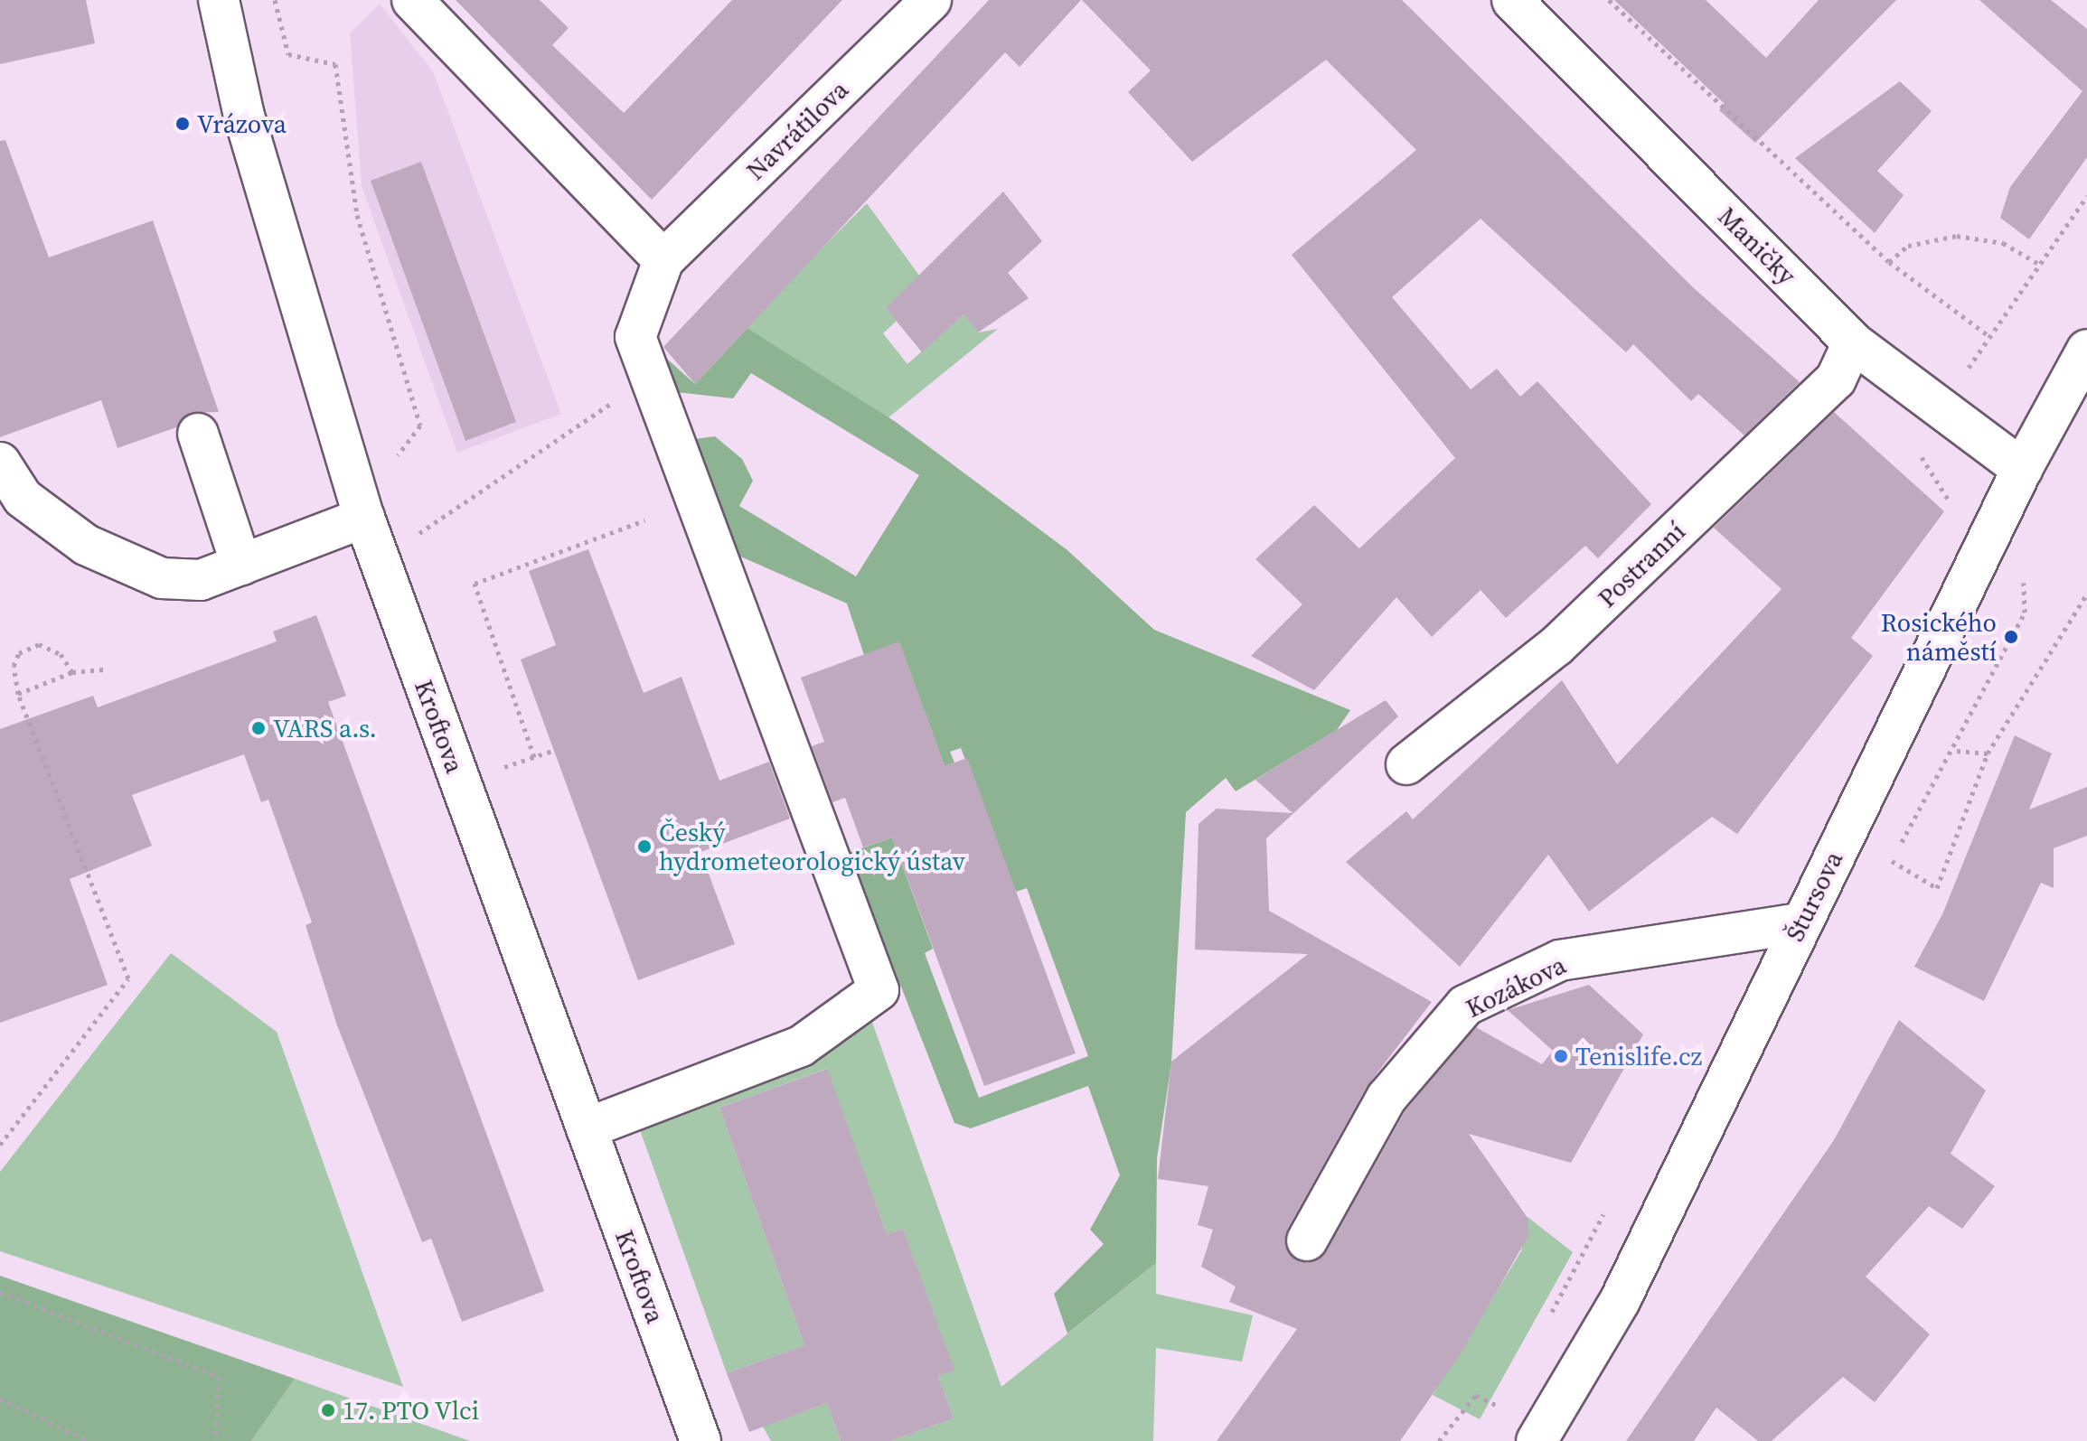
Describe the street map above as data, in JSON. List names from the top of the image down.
{
  "streets": {
    "street": [
      "Navrátilova",
      "Maničky",
      "Postranní",
      "Kroftova",
      "Štursova",
      "Kozákova"
    ]
  },
  "crossings": [
    ["Maničky", "Postranní"],
    ["Maničky", "Štursova"],
    ["Štursova", "Kozákova"]
  ],
  "places": [
    "Vrázova",
    "Rosického náměstí",
    "VARS a.s.",
    "Český hydrometeorologický ústav",
    "Tenislife.cz",
    "17. PTO Vlci"
  ]
}
